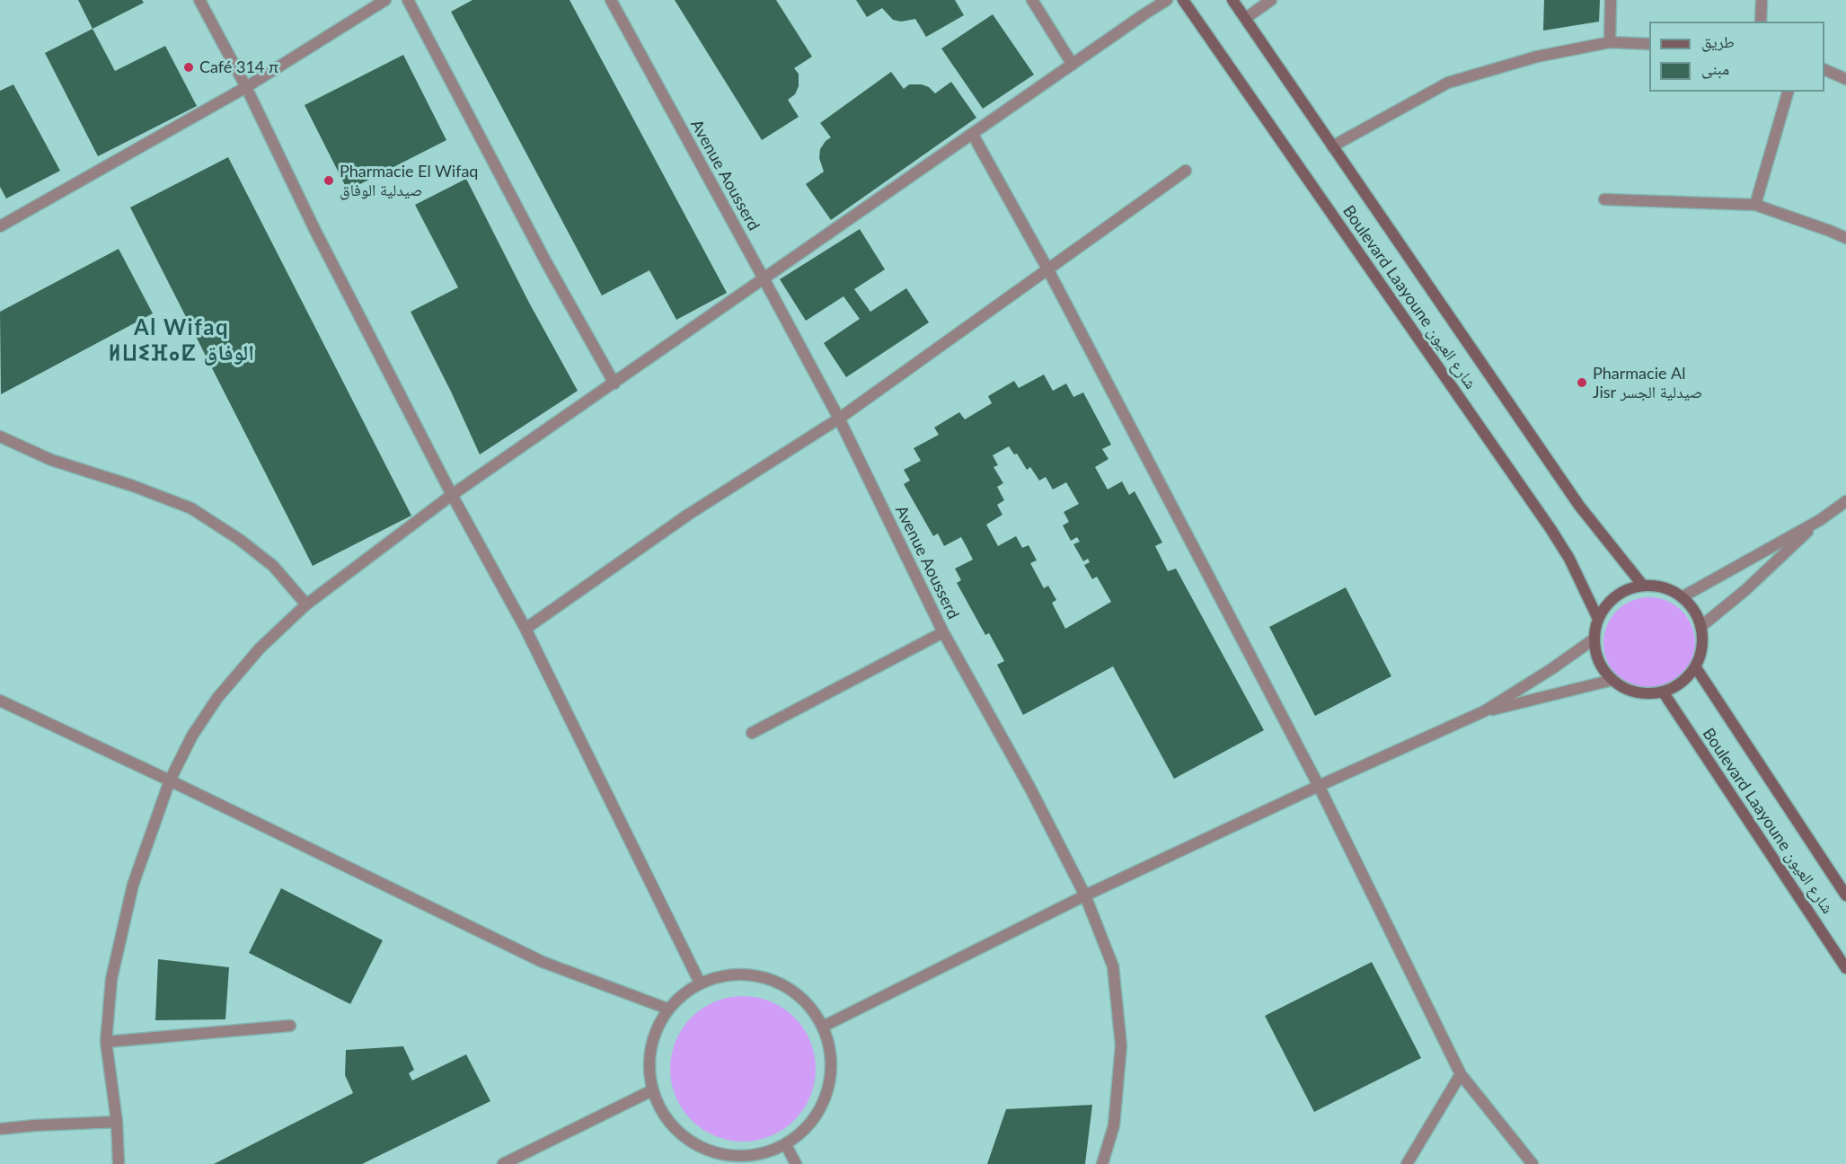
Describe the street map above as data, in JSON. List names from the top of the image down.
{
  "streets": {
    "street": ["Avenue Aousserd", "Boulevard Laayoune شارع العيون"]
  },
  "districts": ["Al Wifaq ⵍⵡⵉⴼⴰⵇ الوفاق"],
  "places": ["Café 314 π", "Pharmacie El Wifaq صيدلية الوفاق", "Pharmacie Al Jisr صيدلية الجسر"],
  "legend": ["طريق", "مبنى"]
}
